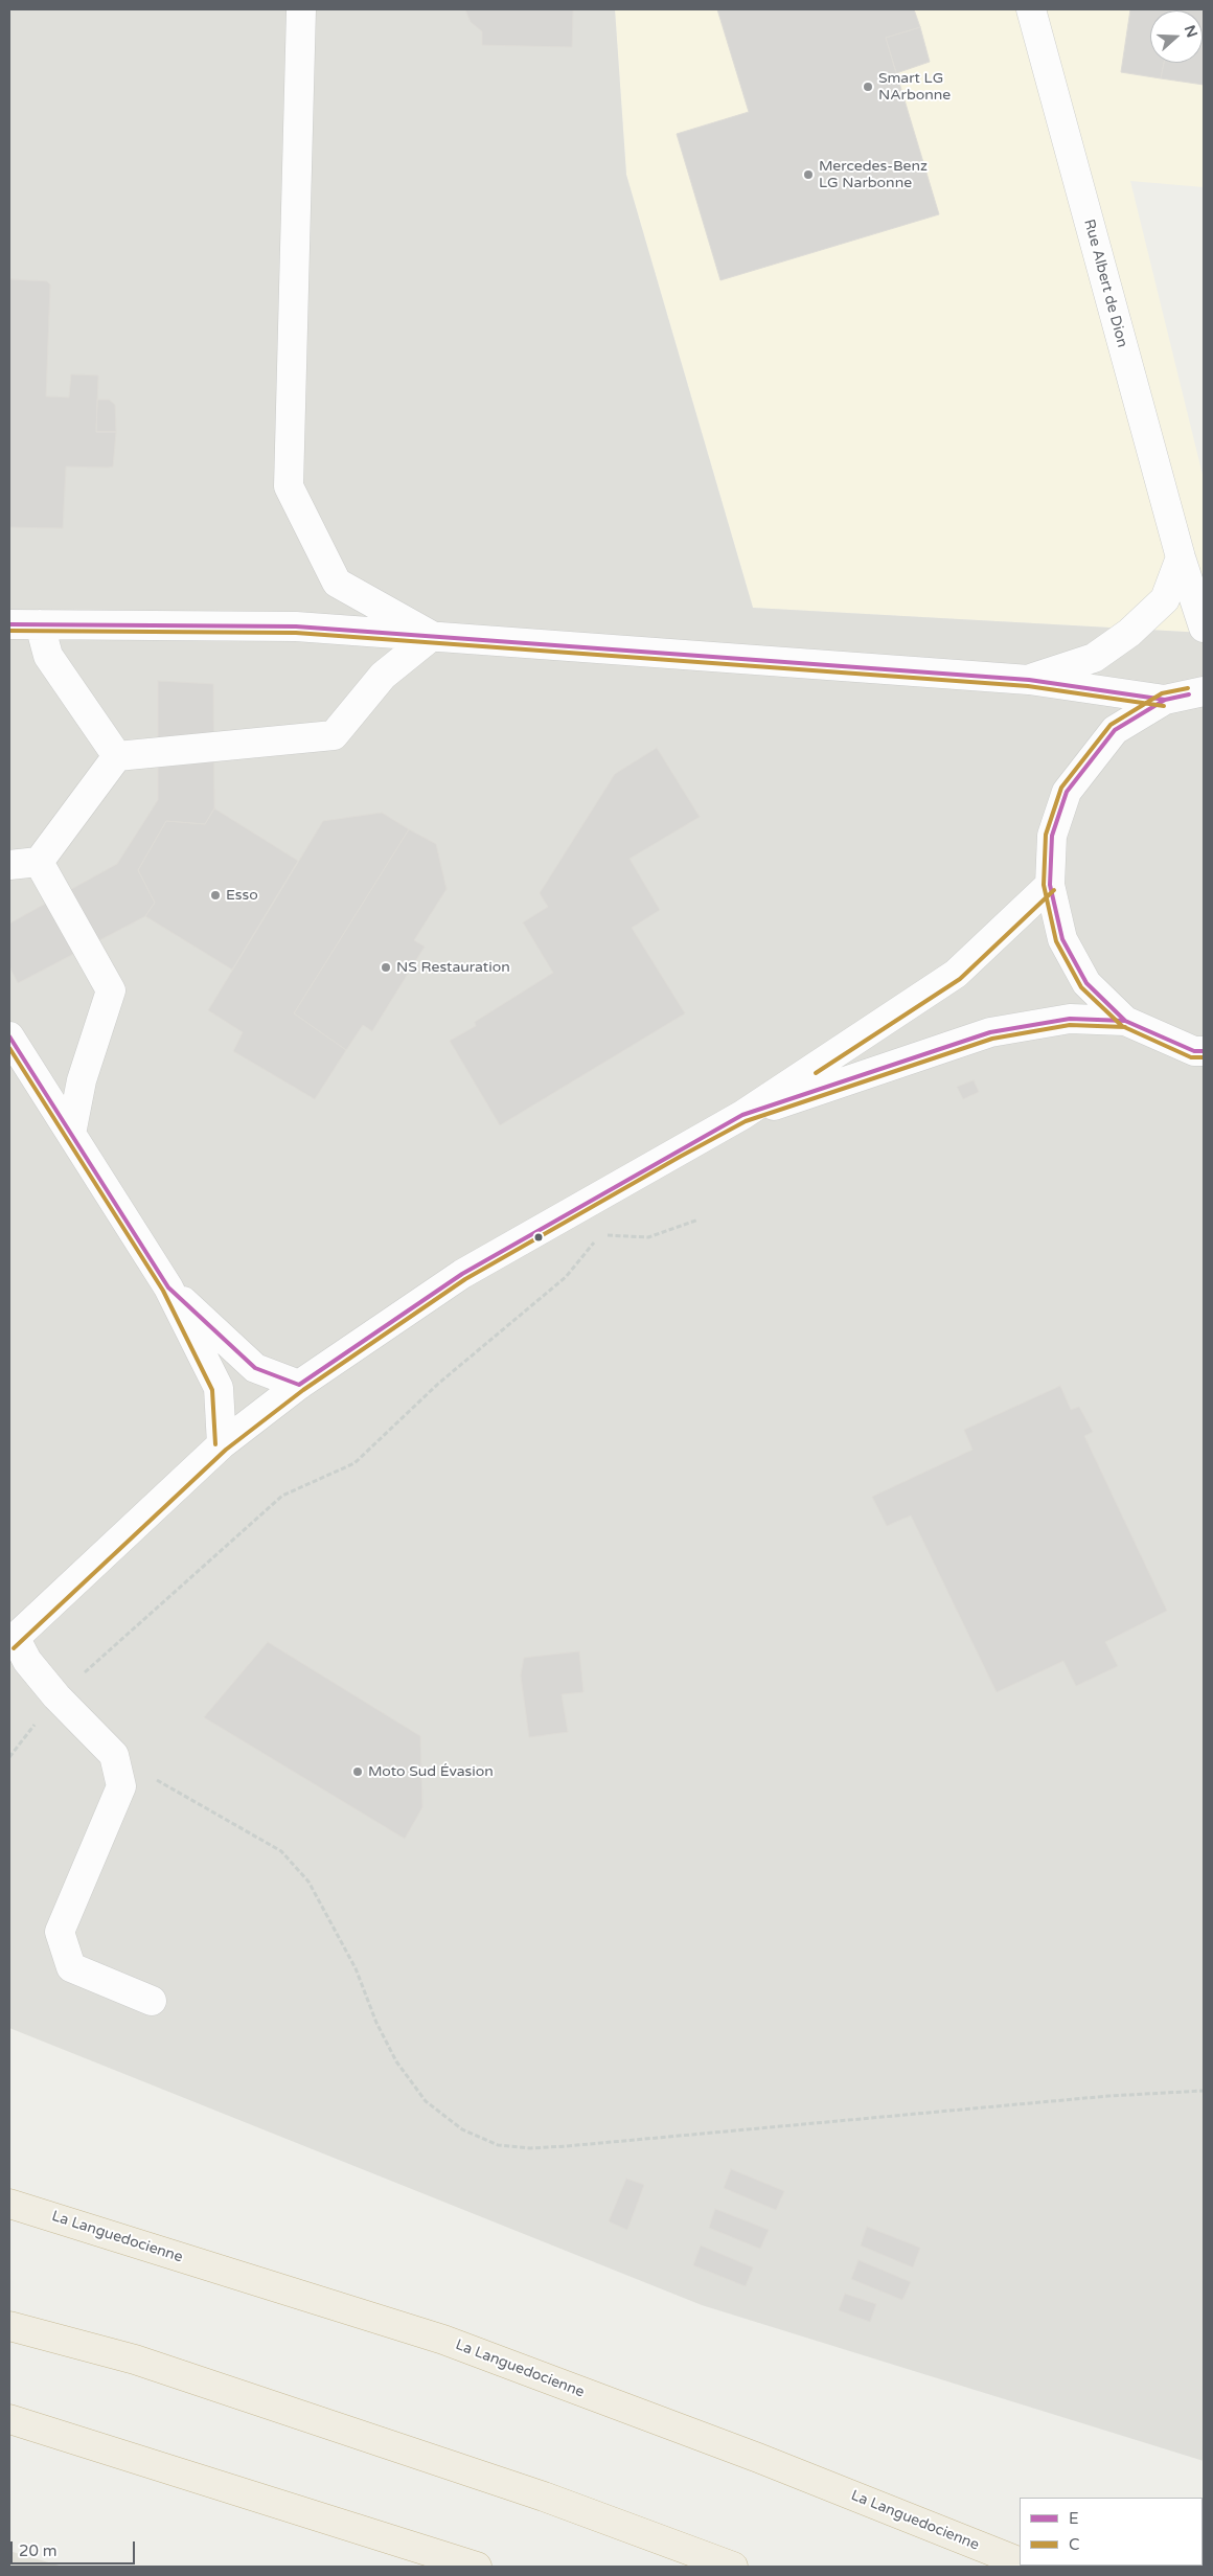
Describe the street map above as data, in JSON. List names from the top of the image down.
{
  "streets": {
    "highway": ["La Languedocienne"],
    "street": ["Rue Albert de Dion"]
  },
  "places": [
    "Smart LG NArbonne",
    "Mercedes-Benz LG Narbonne",
    "Esso",
    "NS Restauration",
    "Moto Sud Évasion"
  ],
  "lines": ["transit line E", "transit line C"],
  "legend": ["E", "C"],
  "scale_bar": "20 m",
  "north": "right"
}
